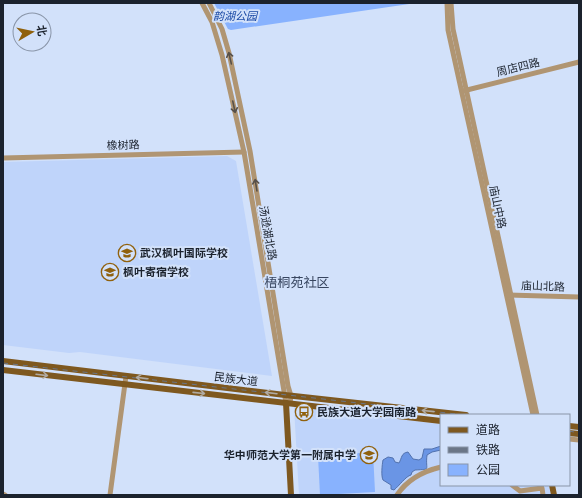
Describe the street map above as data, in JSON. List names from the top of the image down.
{
  "streets": {
    "main road": ["汤逊湖北路", "民族大道"],
    "street": [
      "周店四路",
      "橡树路",
      "庙山中路",
      "庙山北路"
    ]
  },
  "crossings": [
    ["周店四路", "庙山中路"],
    ["橡树路", "汤逊湖北路"],
    ["庙山中路", "庙山北路"],
    ["汤逊湖北路", "民族大道"]
  ],
  "districts": ["梧桐苑社区"],
  "parks": ["韵湖公园"],
  "places": {
    "school or university": ["武汉枫叶国际学校", "枫叶寄宿学校", "华中师范大学第一附属中学"],
    "bus stop": ["民族大道大学园南路"]
  },
  "legend": ["道路", "铁路", "公园"],
  "north": "right"
}
